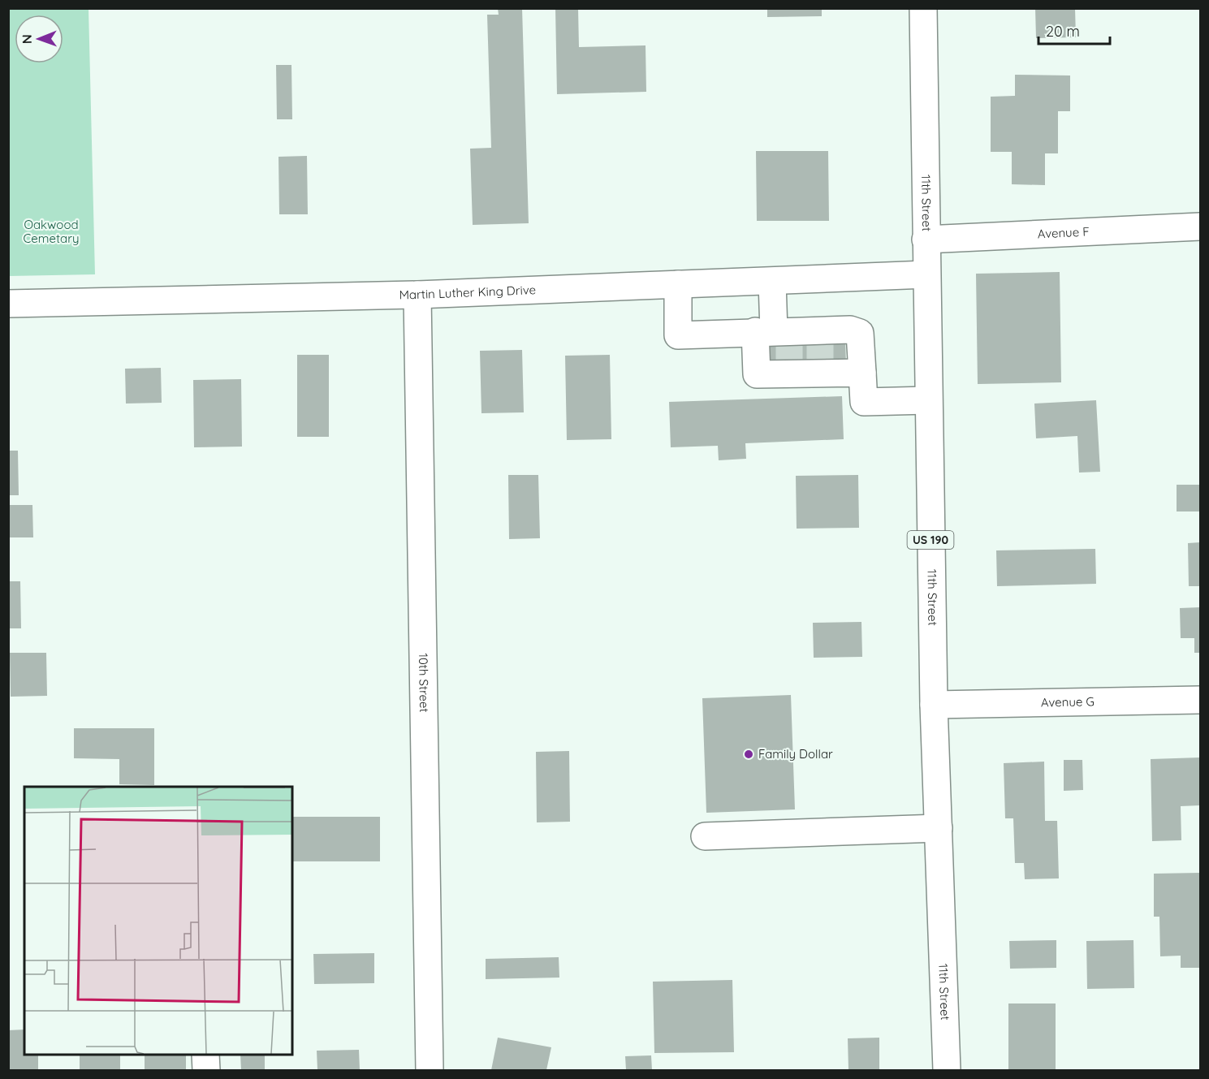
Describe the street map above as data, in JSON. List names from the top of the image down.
{
  "streets": {
    "street": [
      "11th Street",
      "Avenue F",
      "Martin Luther King Drive",
      "US 190",
      "10th Street",
      "Avenue G"
    ]
  },
  "crossings": [
    ["11th Street", "Avenue F"],
    ["11th Street", "Martin Luther King Drive"],
    ["11th Street", "Avenue G"],
    ["Martin Luther King Drive", "10th Street"]
  ],
  "parks": ["Oakwood Cemetary"],
  "places": ["Family Dollar"],
  "scale_bar": "20 m",
  "north": "left"
}
